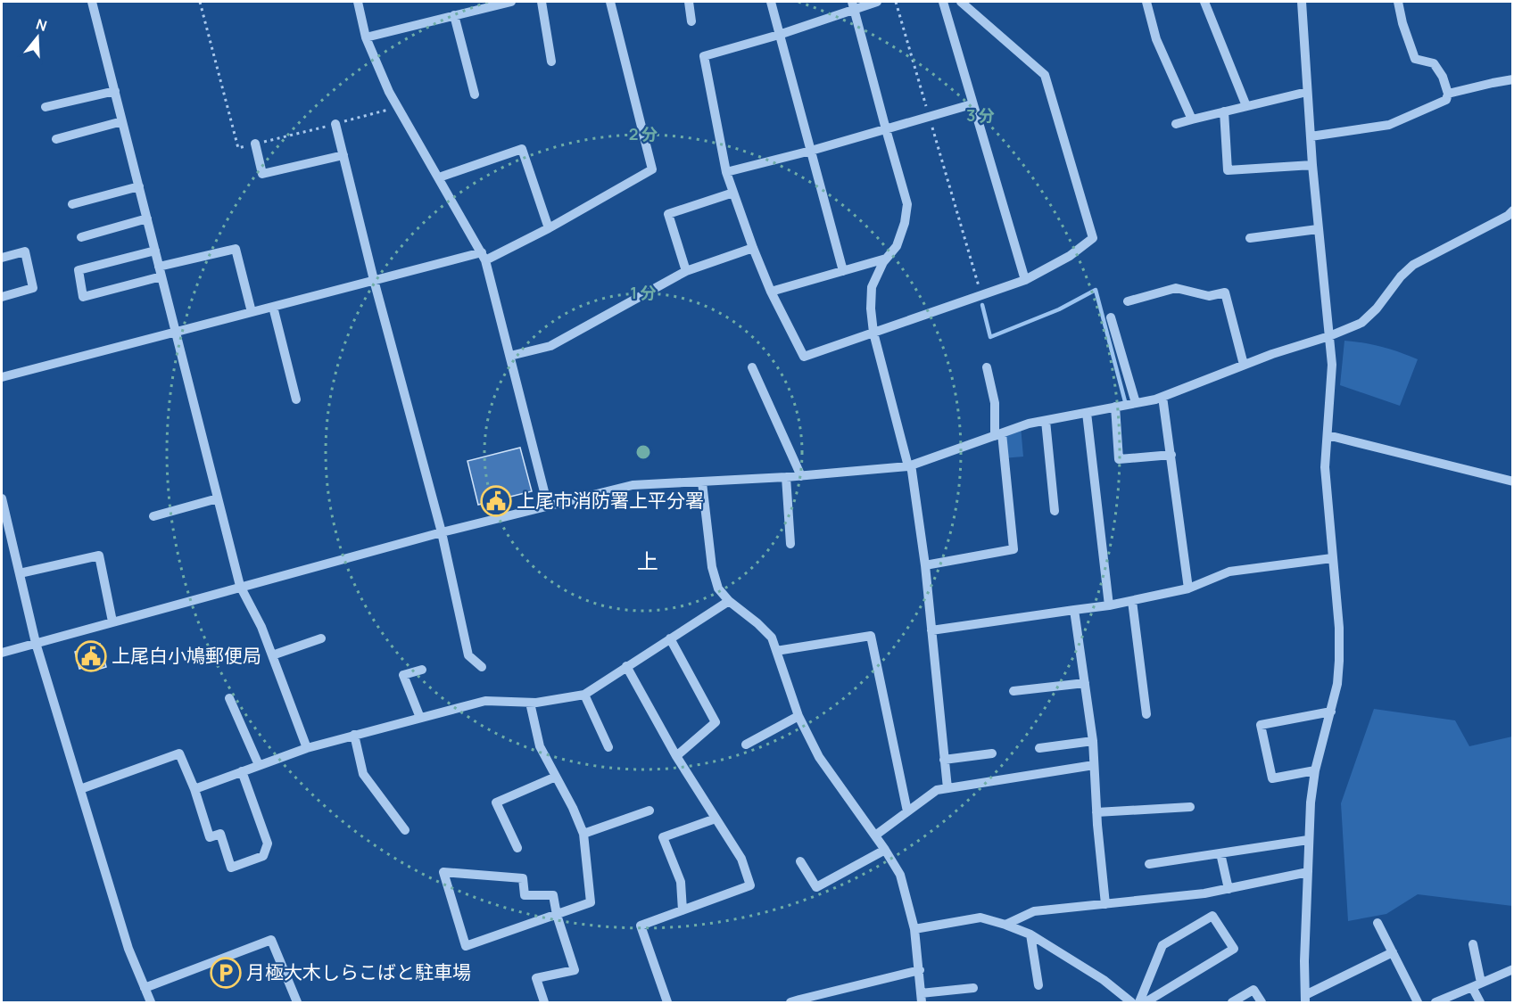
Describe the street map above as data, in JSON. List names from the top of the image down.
{
  "districts": ["上"],
  "places": {
    "public building": ["上尾市消防署上平分署", "上尾白小鳩郵便局"],
    "parking": ["月極大木しらこばと駐車場"]
  },
  "north": "top",
  "rings": ["3 分", "2 分", "1 分"]
}
